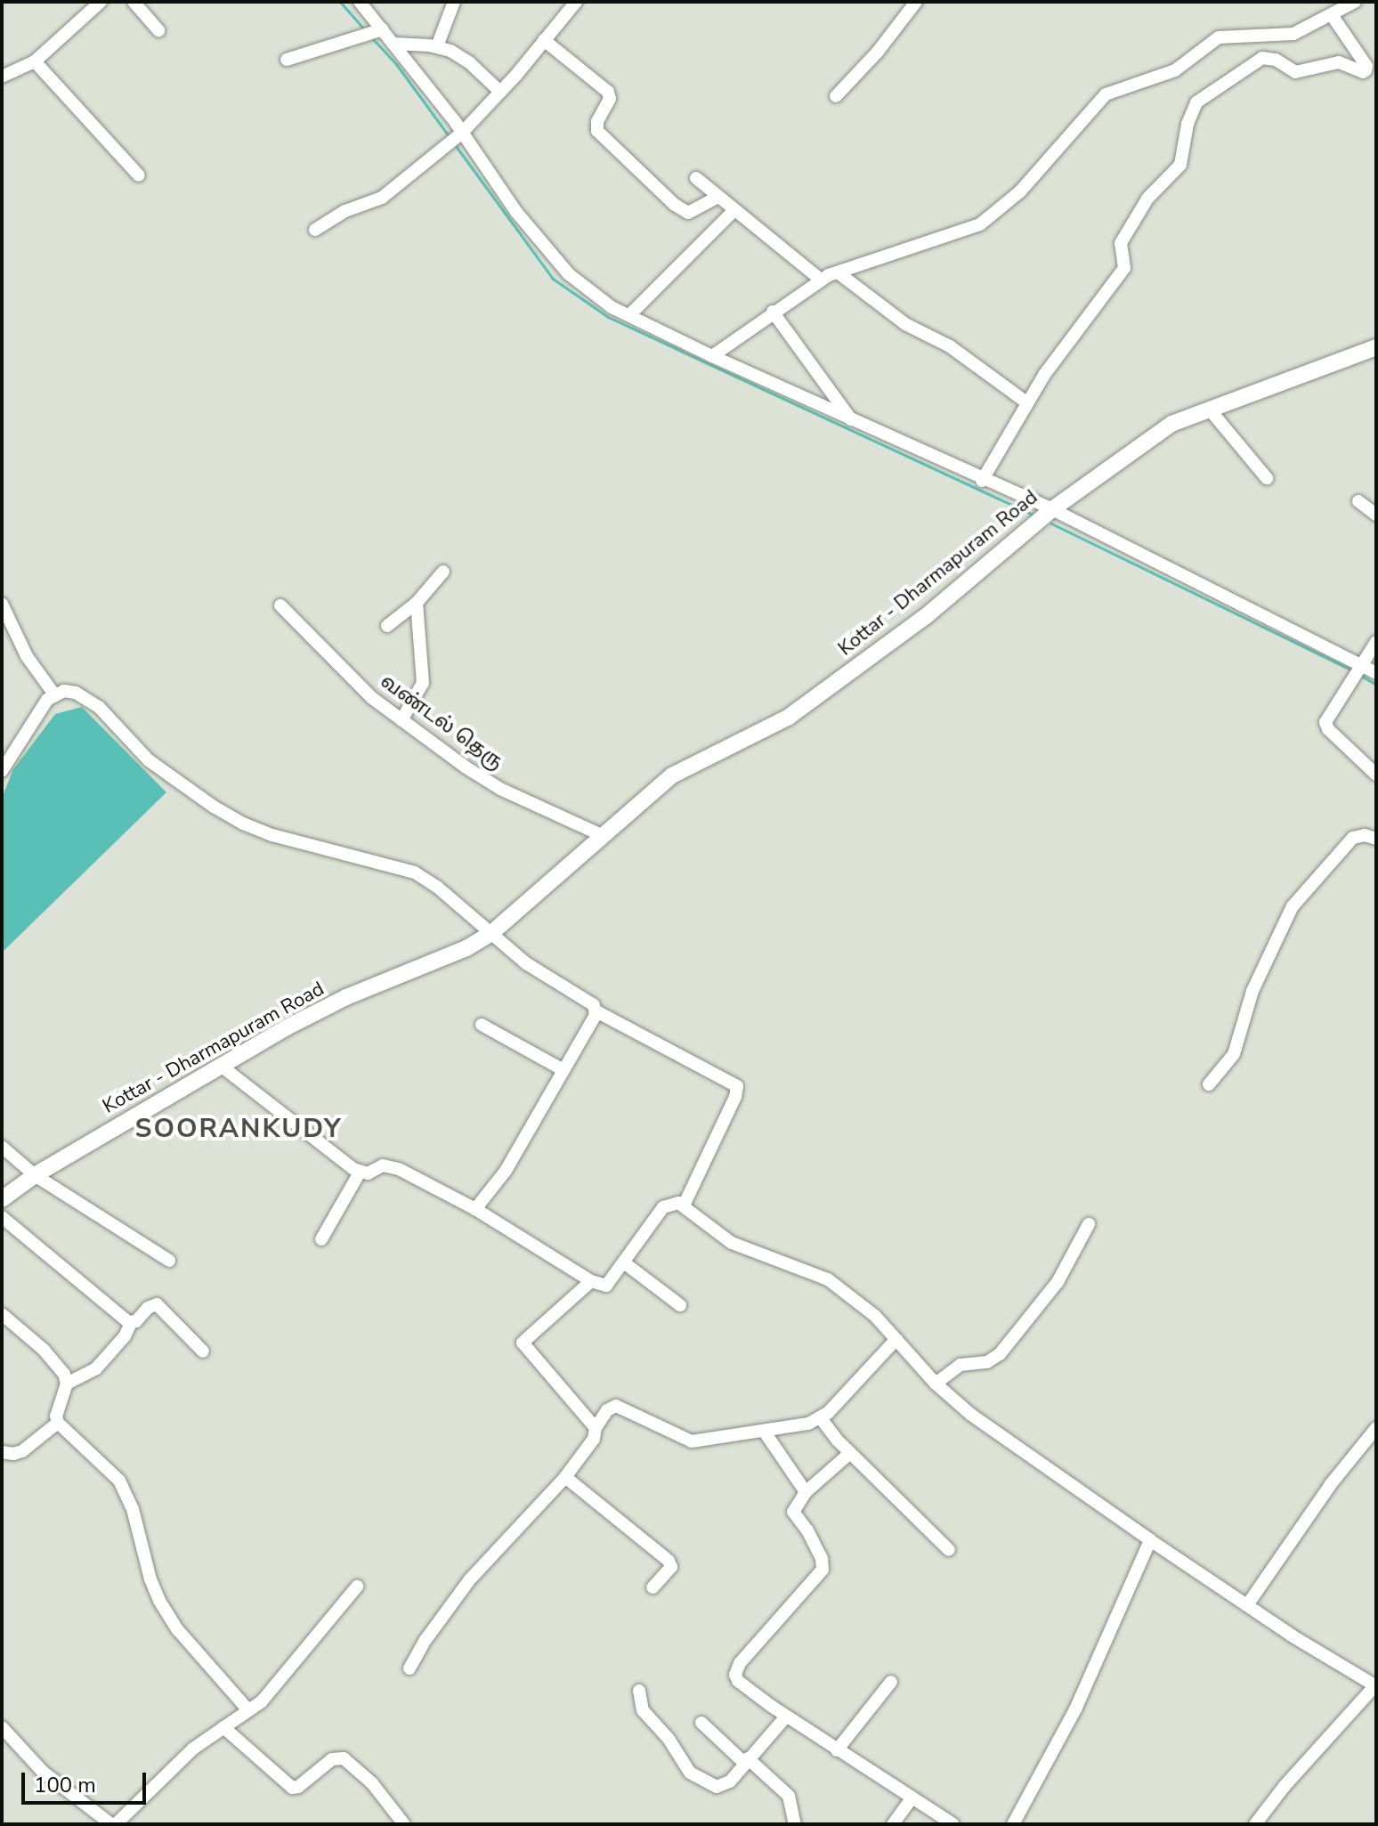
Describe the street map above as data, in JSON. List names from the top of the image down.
{
  "streets": {
    "main road": ["Kottar - Dharmapuram Road"],
    "street": ["வண்டல் தெரு"]
  },
  "crossings": [
    ["Kottar - Dharmapuram Road", "வண்டல் தெரு"]
  ],
  "districts": ["SOORANKUDY"],
  "scale_bar": "100 m"
}
